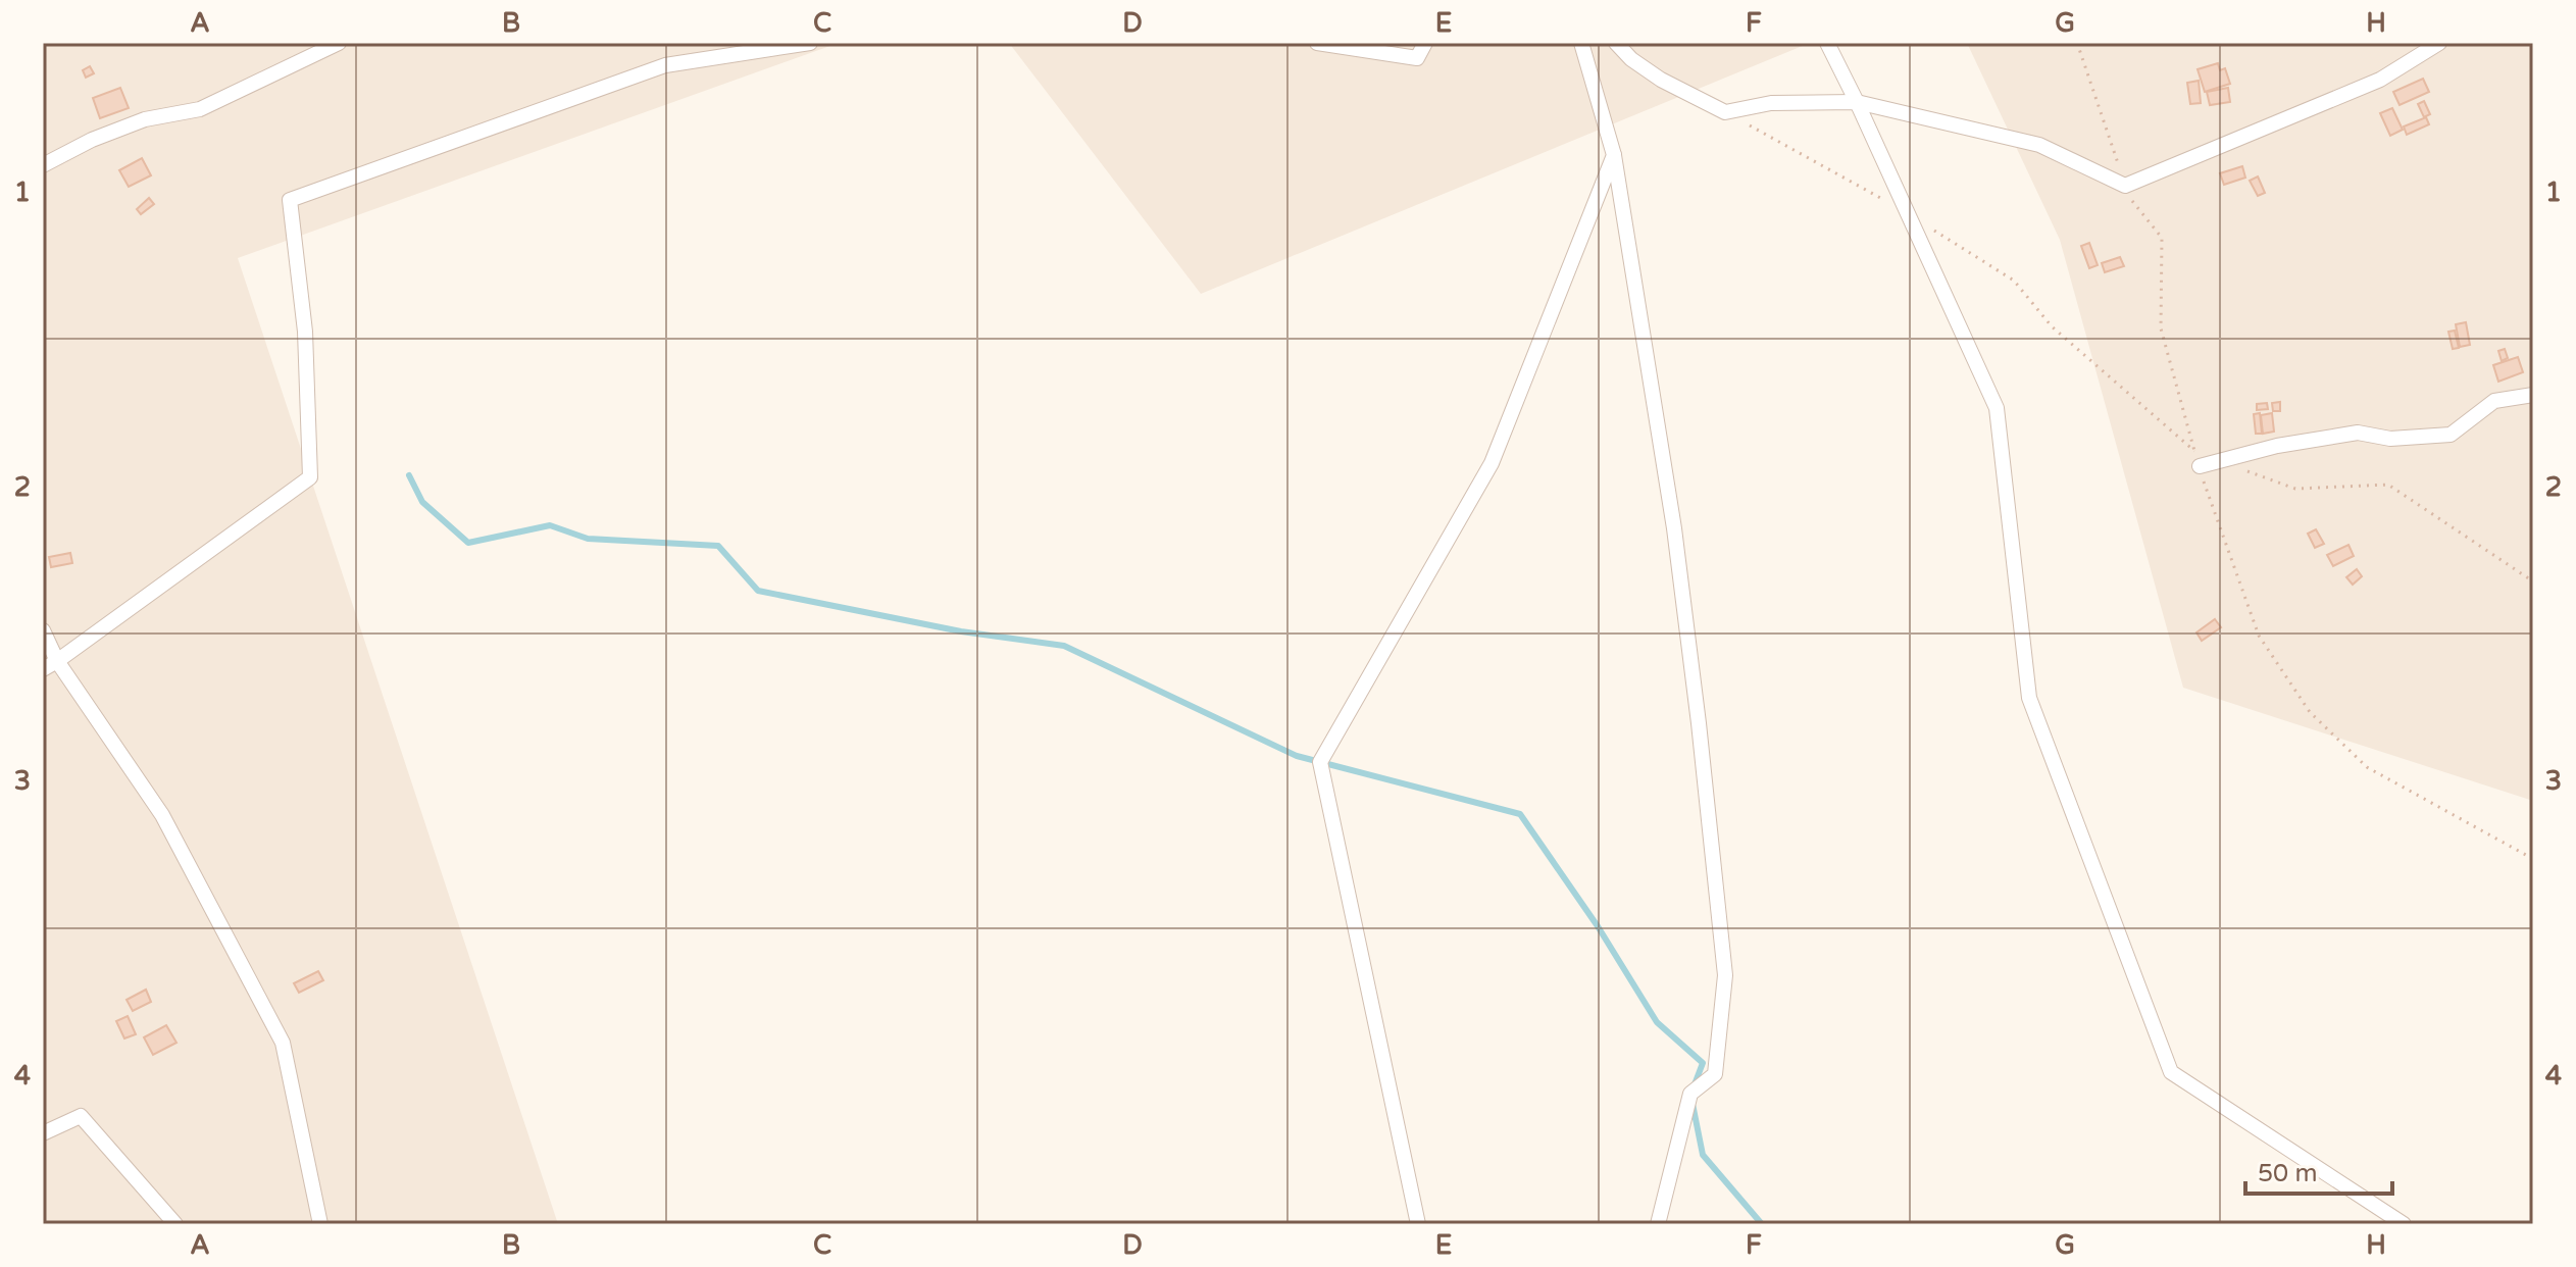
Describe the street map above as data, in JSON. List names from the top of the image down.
{
  "scale_bar": "50 m",
  "grid": {
    "columns": [
      "A",
      "B",
      "C",
      "D",
      "E",
      "F",
      "G",
      "H"
    ],
    "rows": [
      "1",
      "2",
      "3",
      "4"
    ]
  }
}
